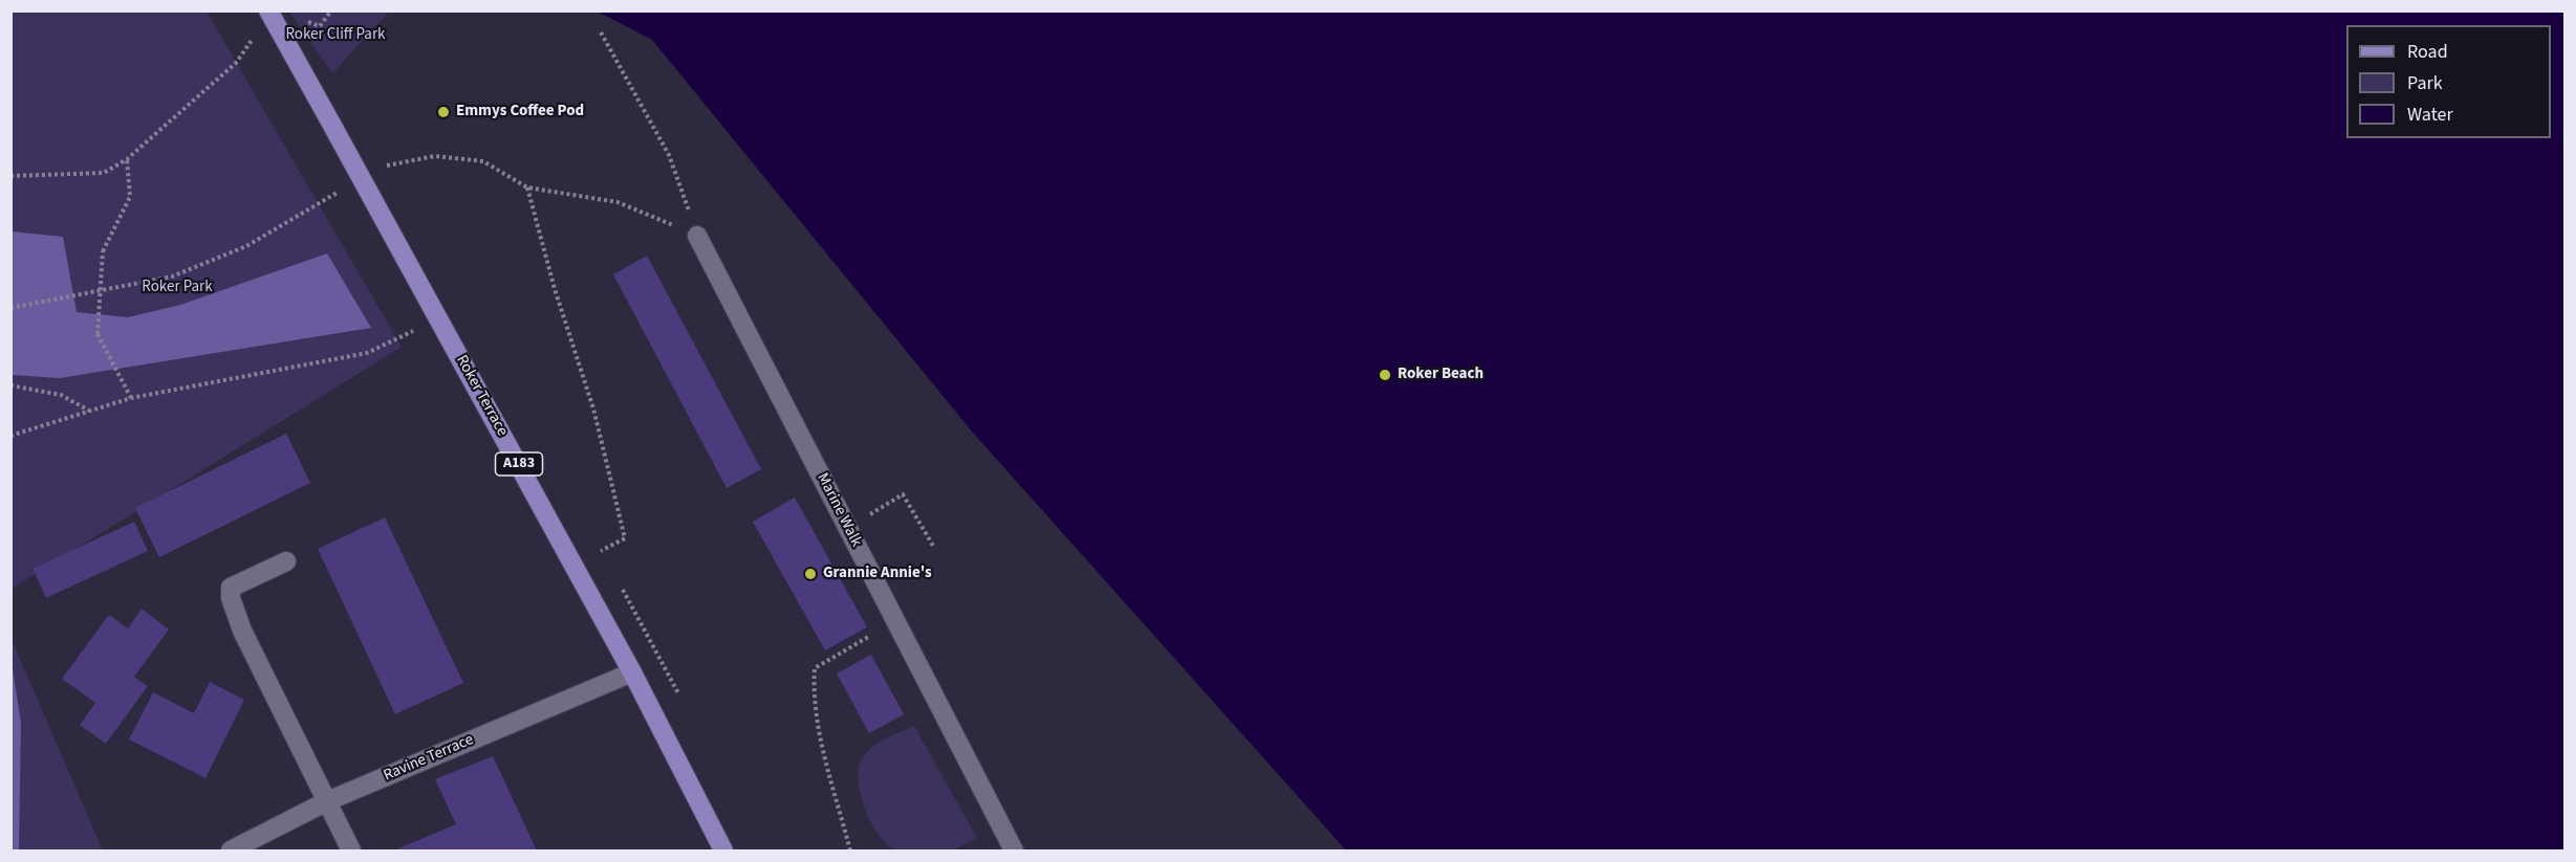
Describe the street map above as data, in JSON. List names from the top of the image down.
{
  "streets": {
    "main road": ["Roker Terrace", "A183"],
    "street": ["Marine Walk", "Ravine Terrace"]
  },
  "crossings": [
    ["Roker Terrace", "Ravine Terrace"]
  ],
  "parks": ["Roker Cliff Park", "Roker Park"],
  "places": ["Emmys Coffee Pod", "Roker Beach", "Grannie Annie's"],
  "legend": ["Road", "Park", "Water"]
}
